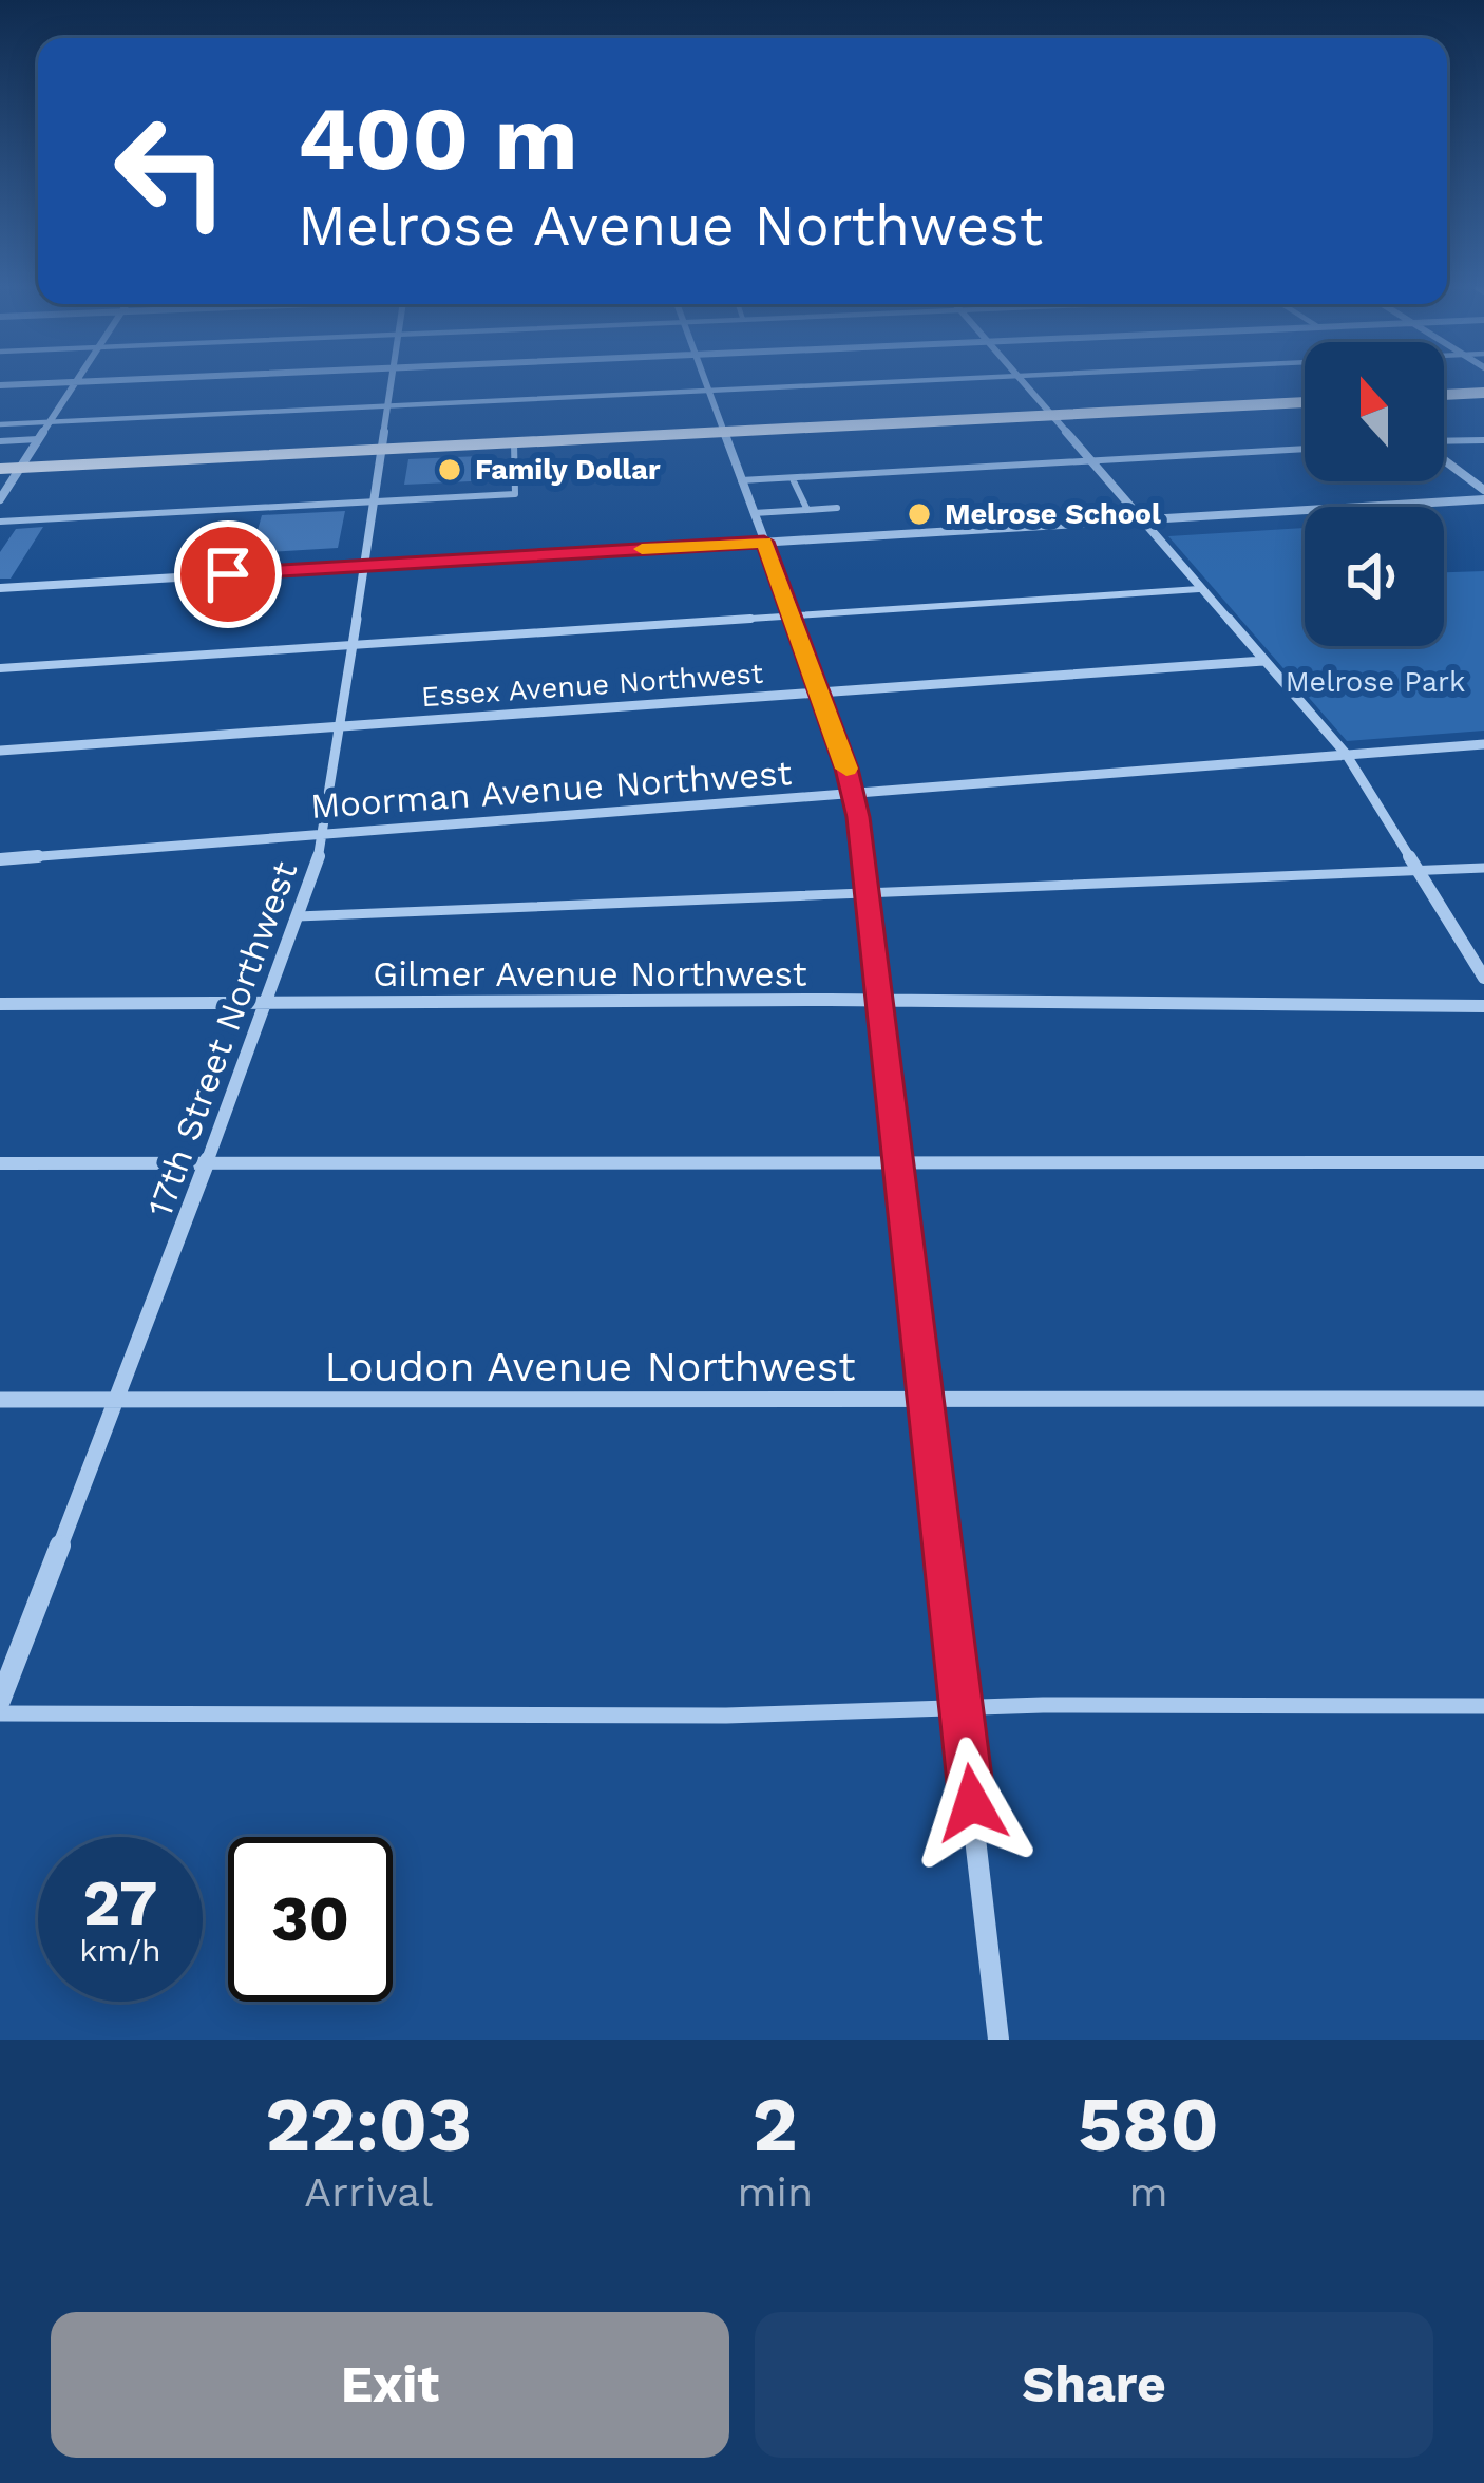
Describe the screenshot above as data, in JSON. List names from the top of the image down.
{
  "streets": {
    "street": [
      "Essex Avenue Northwest",
      "Moorman Avenue Northwest",
      "Gilmer Avenue Northwest",
      "17th Street Northwest",
      "Loudon Avenue Northwest"
    ]
  },
  "crossings": [
    ["Essex Avenue Northwest", "17th Street Northwest"],
    ["Moorman Avenue Northwest", "17th Street Northwest"],
    ["Gilmer Avenue Northwest", "17th Street Northwest"],
    ["17th Street Northwest", "Loudon Avenue Northwest"]
  ],
  "parks": ["Melrose Park"],
  "places": ["Family Dollar", "Melrose School"],
  "north": "top",
  "page": {
    "turn": ["400 m", "Melrose Avenue Northwest"],
    "speed": "27 km/h",
    "limit": "30",
    "eta": [
      "22:03",
      "Arrival",
      "2",
      "min",
      "580",
      "m"
    ],
    "buttons": ["Exit", "Share"]
  }
}
